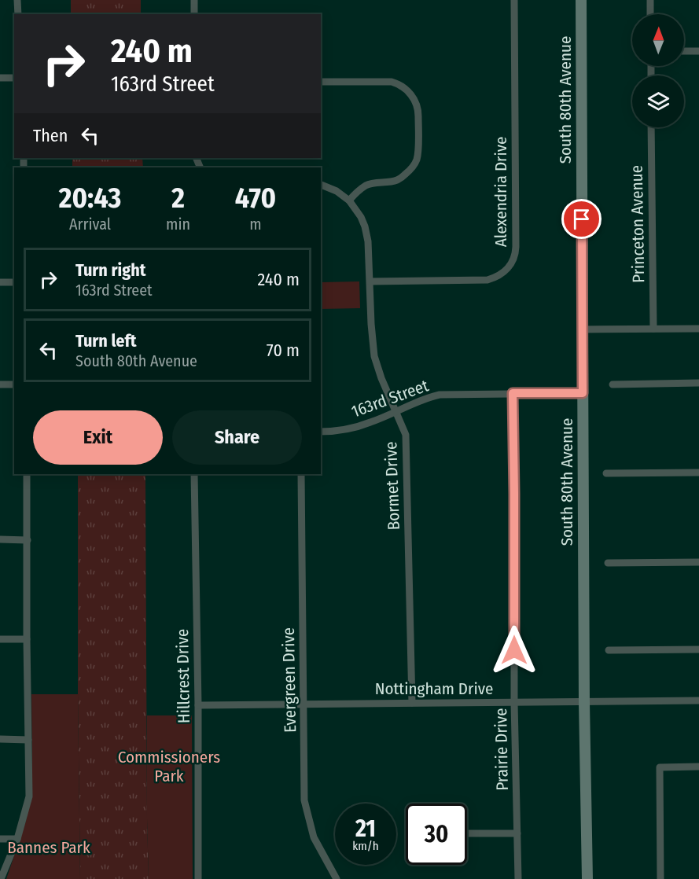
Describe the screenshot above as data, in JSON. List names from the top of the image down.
{
  "streets": {
    "street": [
      "South 80th Avenue",
      "Alexendria Drive",
      "Princeton Avenue",
      "163rd Street",
      "Bormet Drive",
      "Hillcrest Drive",
      "Evergreen Drive",
      "Nottingham Drive",
      "Prairie Drive"
    ]
  },
  "crossings": [
    ["South 80th Avenue", "163rd Street"],
    ["South 80th Avenue", "Nottingham Drive"],
    ["Alexendria Drive", "Bormet Drive"],
    ["163rd Street", "Bormet Drive"],
    ["163rd Street", "Prairie Drive"],
    ["Bormet Drive", "Nottingham Drive"],
    ["Hillcrest Drive", "Nottingham Drive"],
    ["Evergreen Drive", "Nottingham Drive"],
    ["Nottingham Drive", "Prairie Drive"]
  ],
  "parks": ["Commissioners Park", "Bannes Park"],
  "north": "top",
  "page": {
    "turn": ["240 m", "163rd Street"],
    "then": "Then",
    "eta": [
      "20:43",
      "Arrival",
      "2",
      "min",
      "470",
      "m"
    ],
    "list": [
      {
        "name": "Turn right",
        "note": "163rd Street",
        "value": "240 m"
      },
      {
        "name": "Turn left",
        "note": "South 80th Avenue",
        "value": "70 m"
      }
    ],
    "buttons": ["Exit", "Share"],
    "speed": "21 km/h",
    "limit": "30"
  }
}
